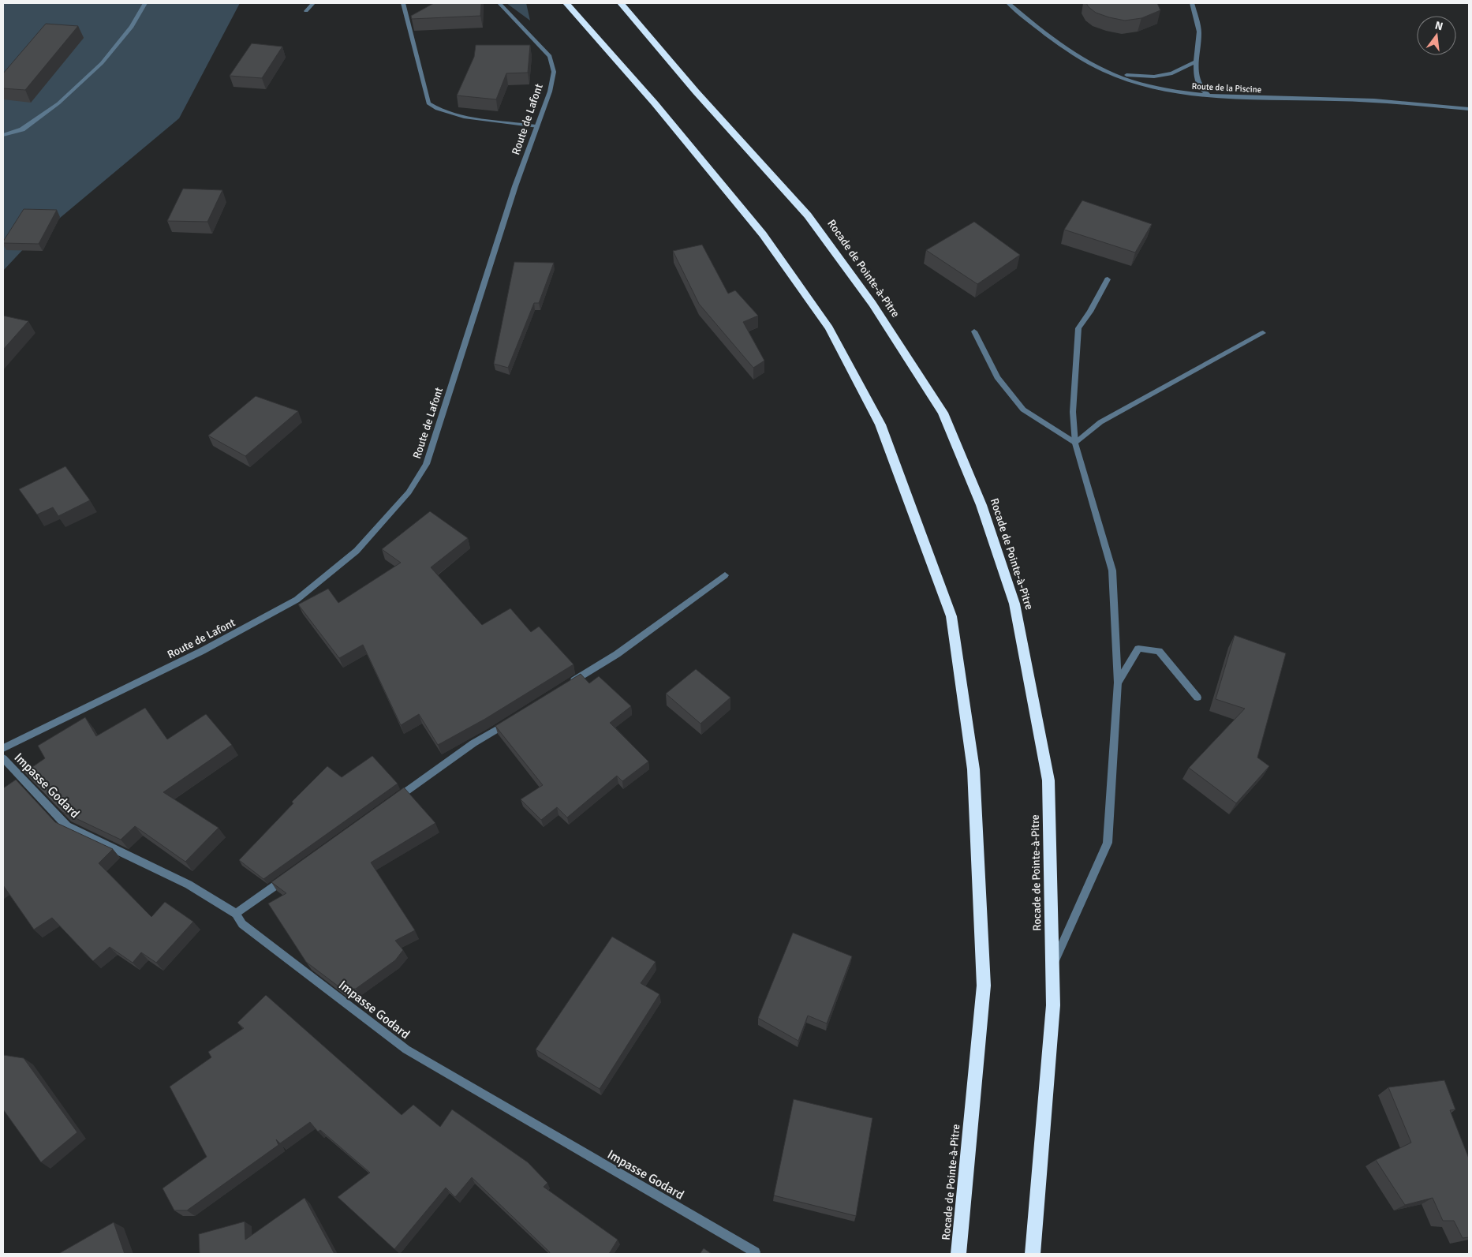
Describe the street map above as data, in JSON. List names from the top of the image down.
{
  "streets": {
    "highway": ["Rocade de Pointe-à-Pitre"],
    "street": ["Route de la Piscine", "Route de Lafont", "Impasse Godard"]
  },
  "north": "top"
}
